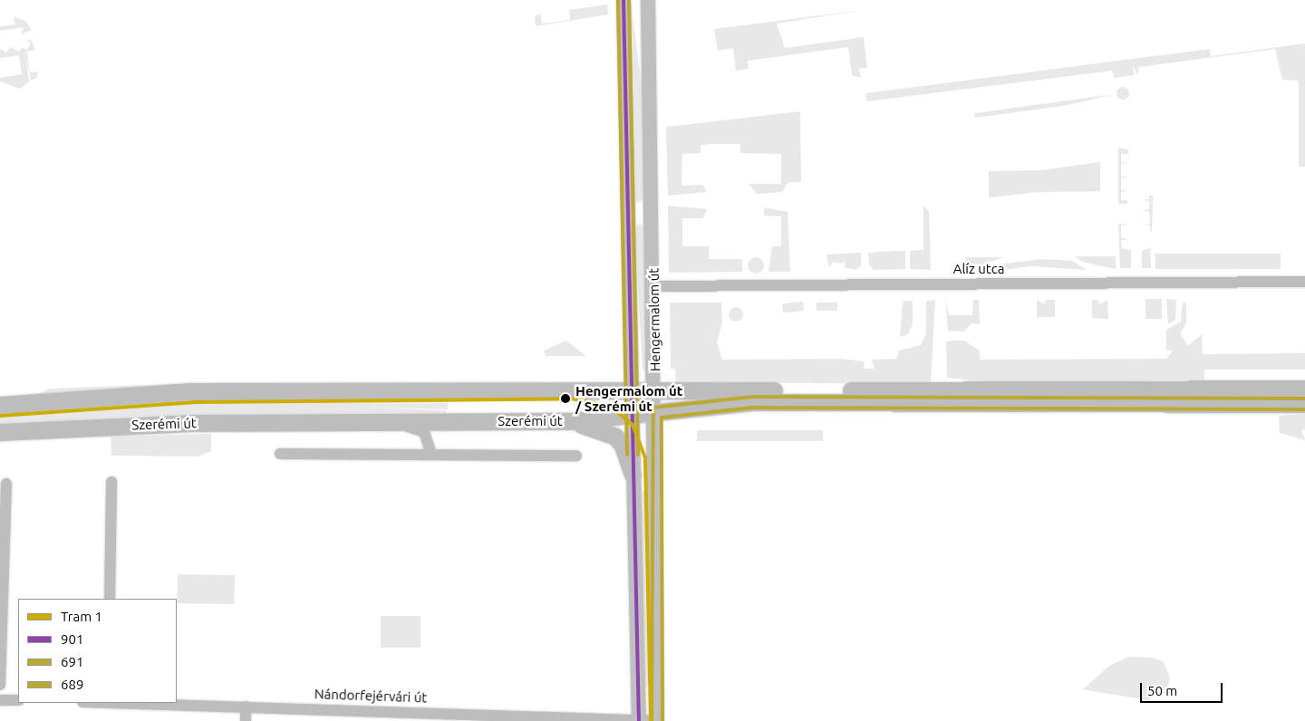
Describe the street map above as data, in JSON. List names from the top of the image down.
{
  "streets": {
    "main road": ["Hengermalom út", "Szerémi út"],
    "street": ["Alíz utca", "Nándorfejérvári út"]
  },
  "crossings": [
    ["Alíz utca", "Hengermalom út"],
    ["Hengermalom út", "Szerémi út"],
    ["Hengermalom út", "Nándorfejérvári út"]
  ],
  "places": ["Hengermalom út / Szerémi út"],
  "lines": [
    "transit line 901",
    "transit line 691",
    "transit line 689",
    "tram line 1"
  ],
  "legend": [
    "Tram 1",
    "901",
    "691",
    "689"
  ],
  "scale_bar": "50 m"
}
